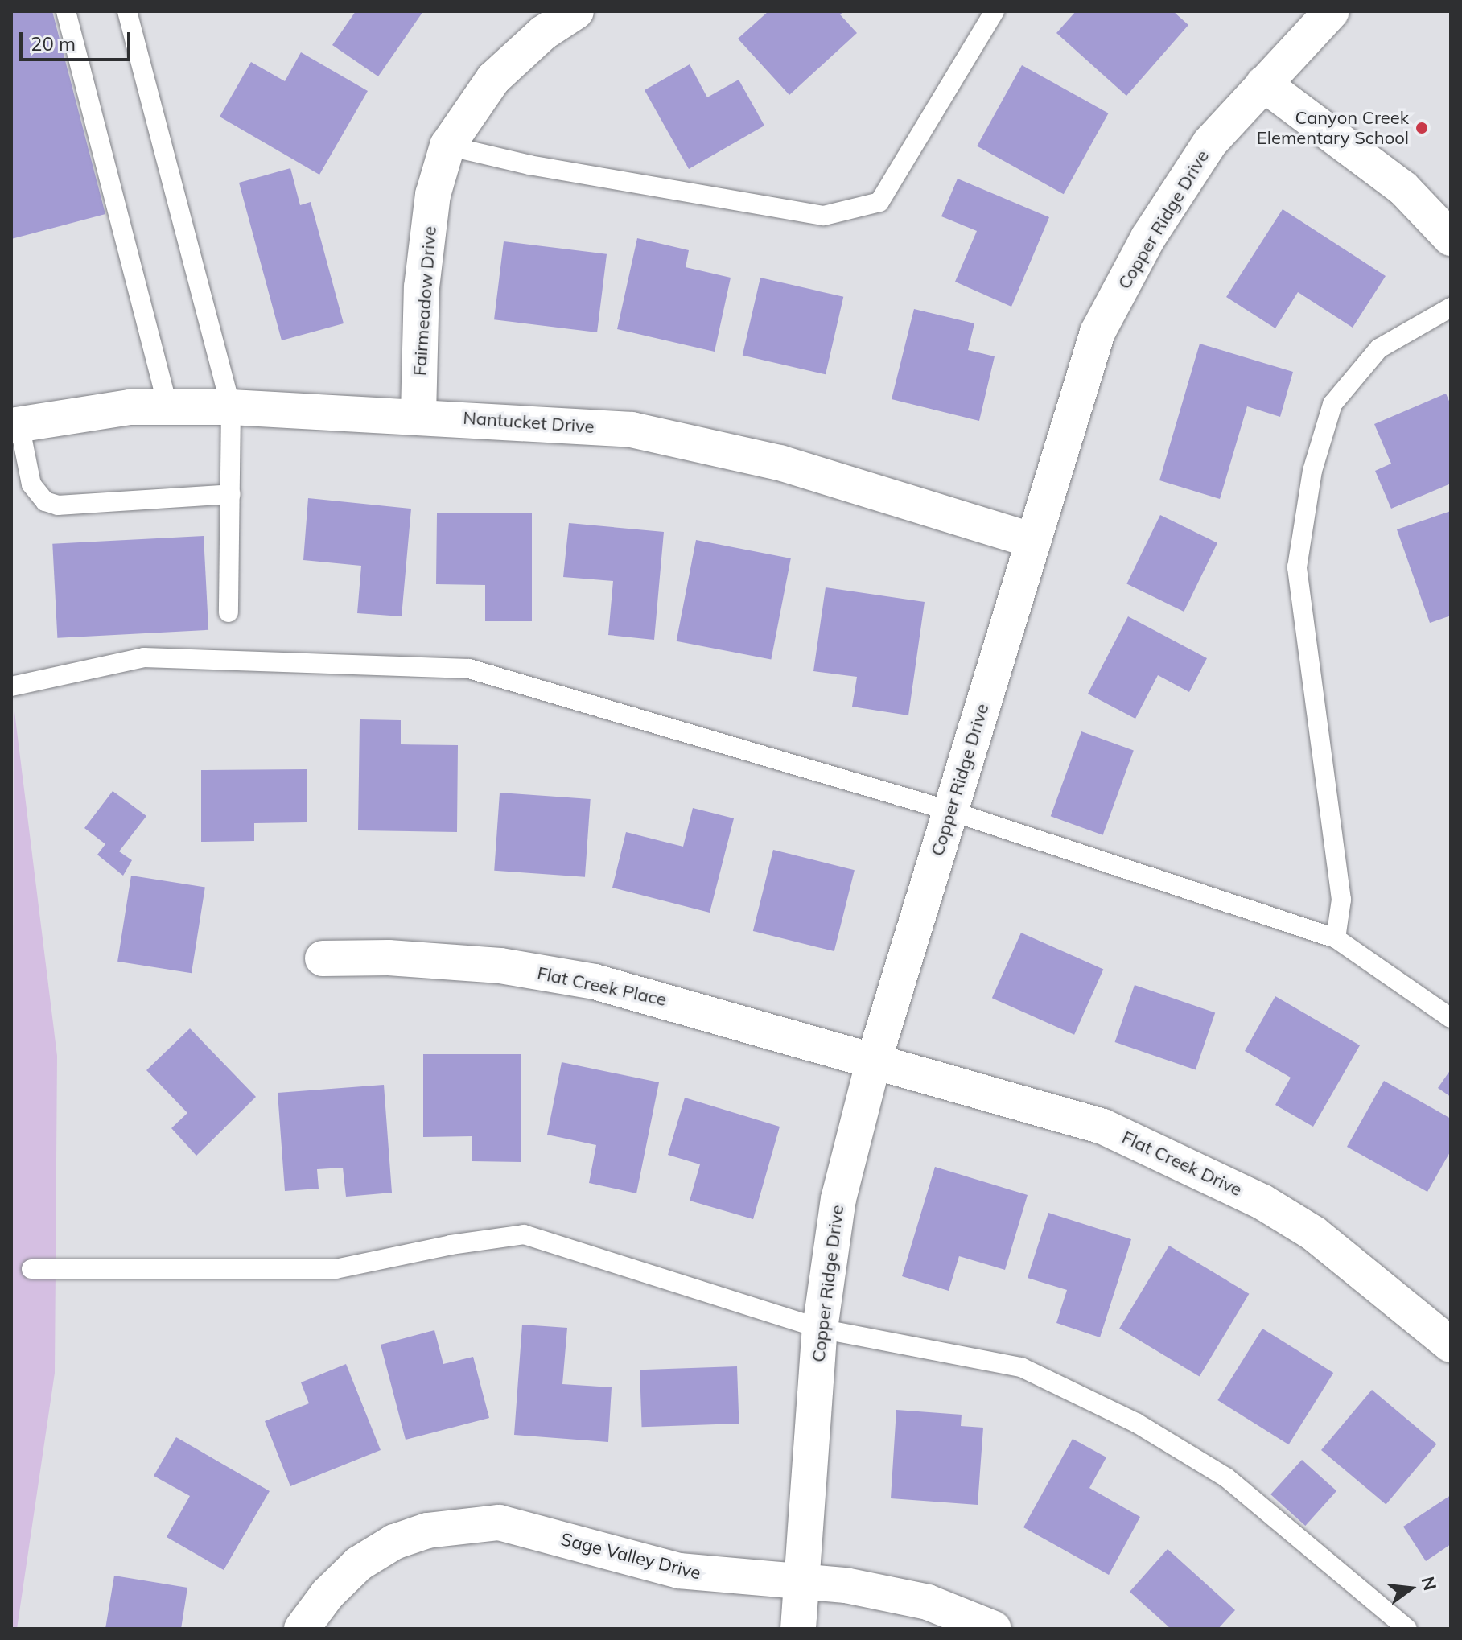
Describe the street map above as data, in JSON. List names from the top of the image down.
{
  "streets": {
    "street": [
      "Copper Ridge Drive",
      "Fairmeadow Drive",
      "Nantucket Drive",
      "Flat Creek Place",
      "Flat Creek Drive",
      "Sage Valley Drive"
    ]
  },
  "crossings": [
    ["Copper Ridge Drive", "Nantucket Drive"],
    ["Copper Ridge Drive", "Flat Creek Place"],
    ["Copper Ridge Drive", "Flat Creek Drive"],
    ["Copper Ridge Drive", "Sage Valley Drive"],
    ["Fairmeadow Drive", "Nantucket Drive"],
    ["Flat Creek Place", "Flat Creek Drive"]
  ],
  "places": ["Canyon Creek Elementary School"],
  "scale_bar": "20 m",
  "north": "right"
}
